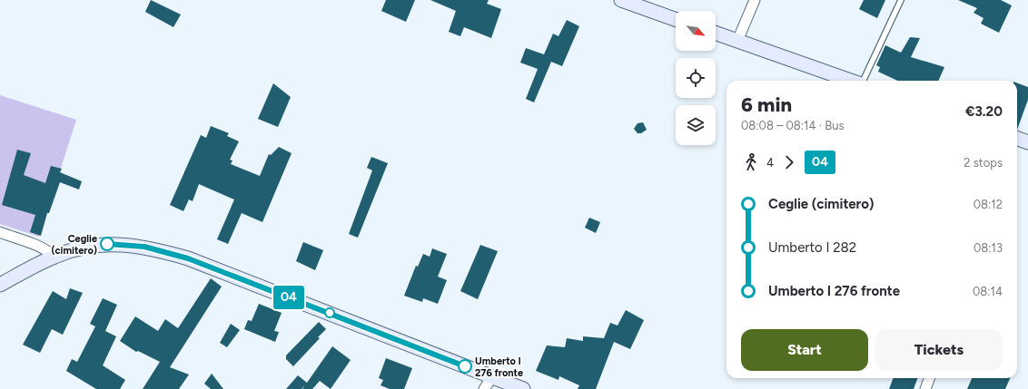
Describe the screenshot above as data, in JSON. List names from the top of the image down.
{
  "places": ["Ceglie (cimitero)", "Umberto I 276 fronte"],
  "lines": ["bus line 04"],
  "north": "bottom right",
  "page": {
    "on_map": "04",
    "heading": ["6 min", "08:08 – 08:14 · Bus", "€3.20"],
    "legs": ["4", "04", "2 stops"],
    "list": [
      {
        "name": "Ceglie (cimitero)",
        "value": "08:12"
      },
      {
        "name": "Umberto I 282",
        "value": "08:13"
      },
      {
        "name": "Umberto I 276 fronte",
        "value": "08:14"
      }
    ],
    "buttons": ["Start", "Tickets"]
  }
}
